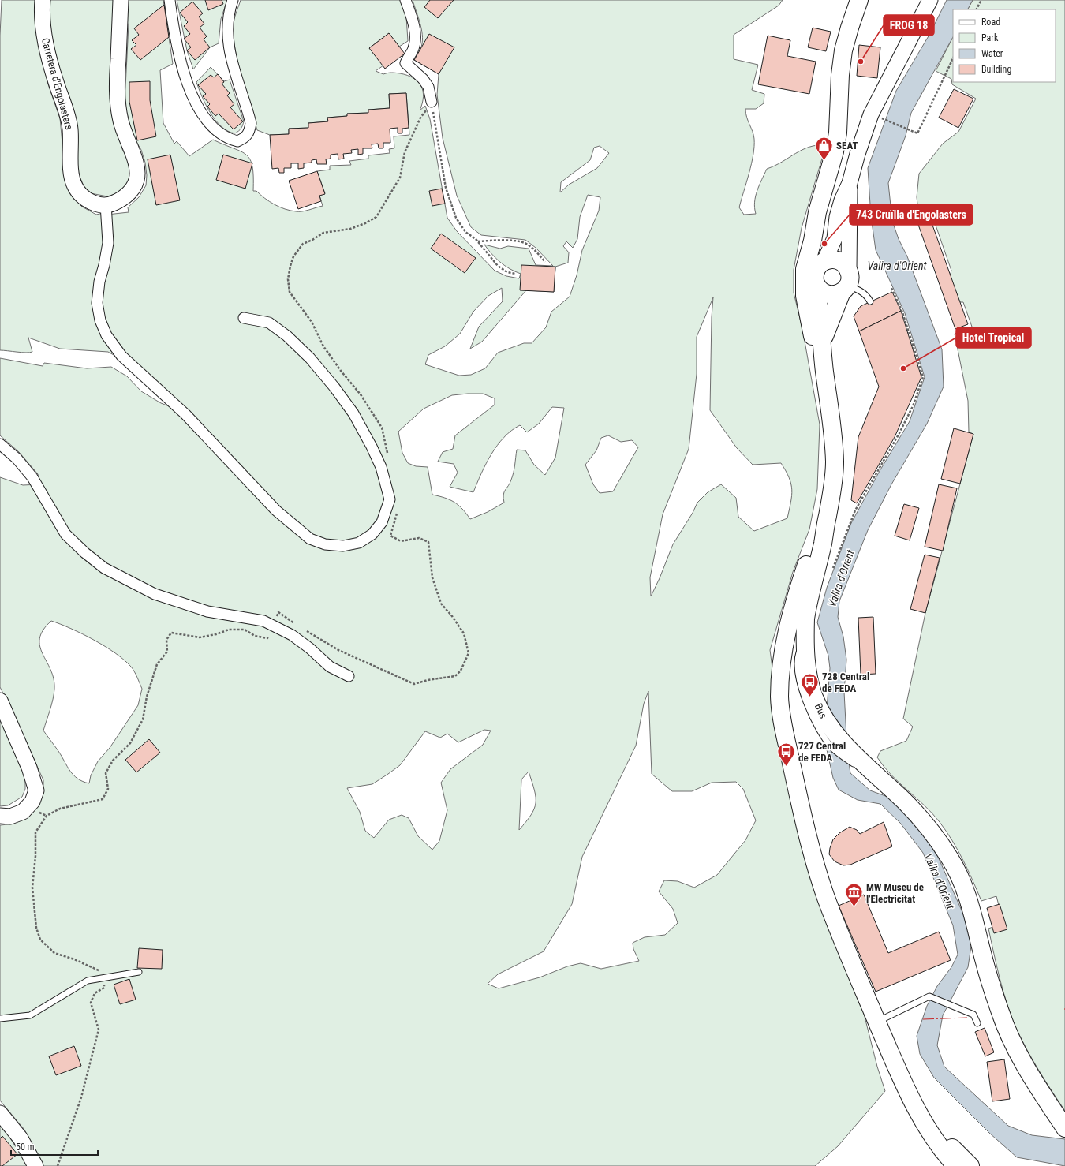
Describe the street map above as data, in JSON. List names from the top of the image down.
{
  "streets": {
    "main road": ["Carretera d'Engolasters"]
  },
  "water": ["Valira d'Orient"],
  "places": {
    "other": ["FROG 18", "743 Cruïlla d'Engolasters", "Hotel Tropical"],
    "shop": ["SEAT"],
    "bus stop": ["728 Central de FEDA", "727 Central de FEDA"],
    "museum": ["MW Museu de l'Electricitat"]
  },
  "legend": [
    "Road",
    "Park",
    "Water",
    "Building"
  ],
  "scale_bar": "50 m"
}
